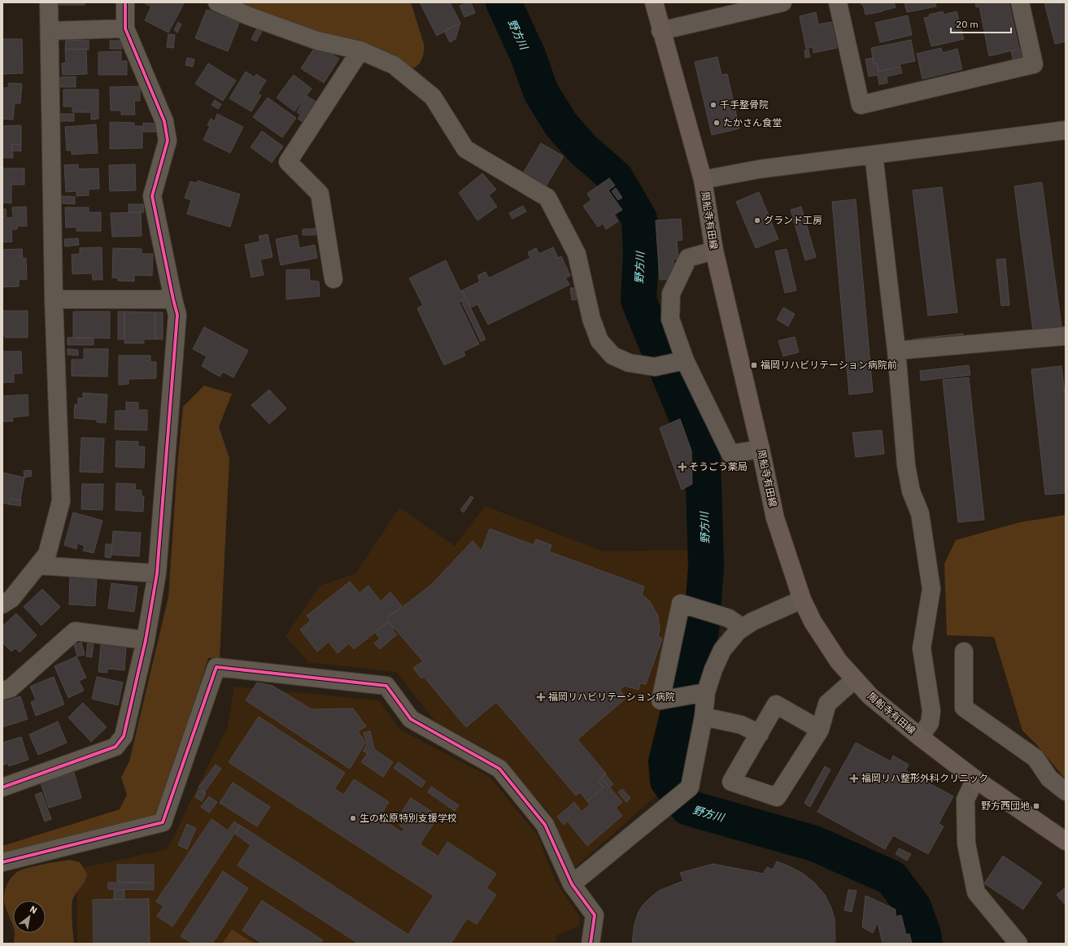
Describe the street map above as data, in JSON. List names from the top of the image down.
{
  "streets": {
    "main road": ["周船寺有田線"]
  },
  "water": ["野方川"],
  "places": {
    "other": [
      "千手整骨院",
      "たかさん食堂",
      "グランド工房",
      "生の松原特別支援学校"
    ],
    "transit": ["福岡リハビリテーション病院前", "野方西団地"],
    "health": ["そうごう薬局", "福岡リハビリテーション病院", "福岡リハ整形外科クリニック"]
  },
  "scale_bar": "20 m",
  "north": "top right"
}
